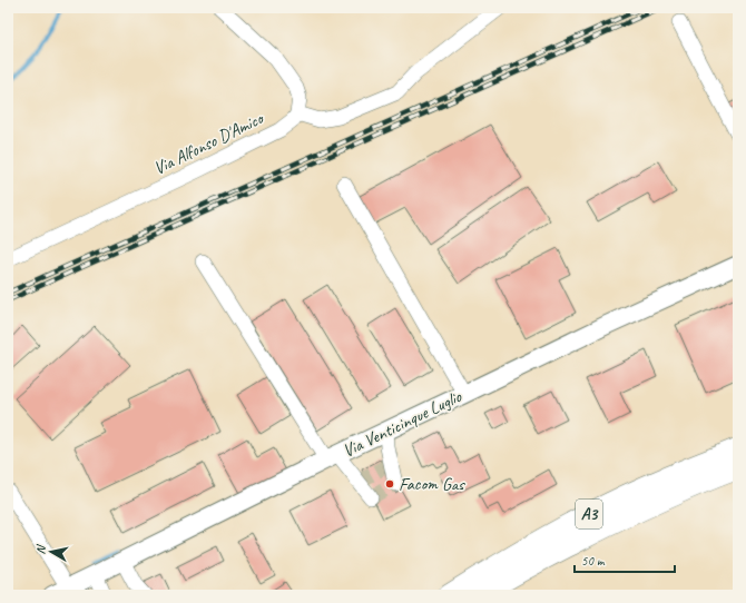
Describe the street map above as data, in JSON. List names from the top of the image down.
{
  "streets": {
    "highway": ["A3"],
    "main road": ["Via Venticinque Luglio"],
    "street": ["Via Alfonso D'Amico"]
  },
  "places": ["Facom Gas"],
  "scale_bar": "50 m",
  "north": "left"
}
